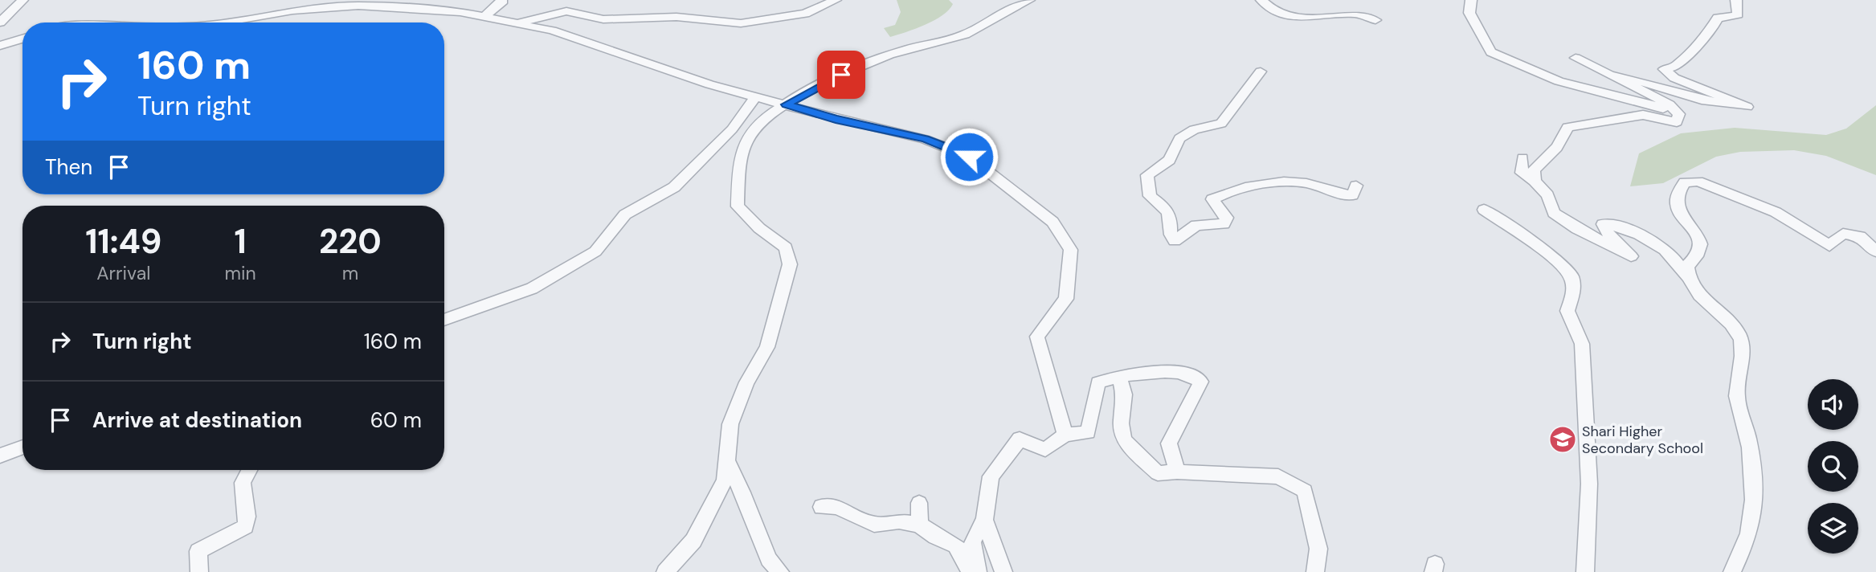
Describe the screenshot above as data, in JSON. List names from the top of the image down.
{
  "places": {
    "school or university": ["Shari Higher Secondary School"]
  },
  "page": {
    "turn": ["160 m", "Turn right"],
    "then": "Then",
    "eta": [
      "11:49",
      "Arrival",
      "1",
      "min",
      "220",
      "m"
    ],
    "list": [
      {
        "name": "Turn right",
        "value": "160 m"
      },
      {
        "name": "Arrive at destination",
        "value": "60 m"
      }
    ]
  }
}
